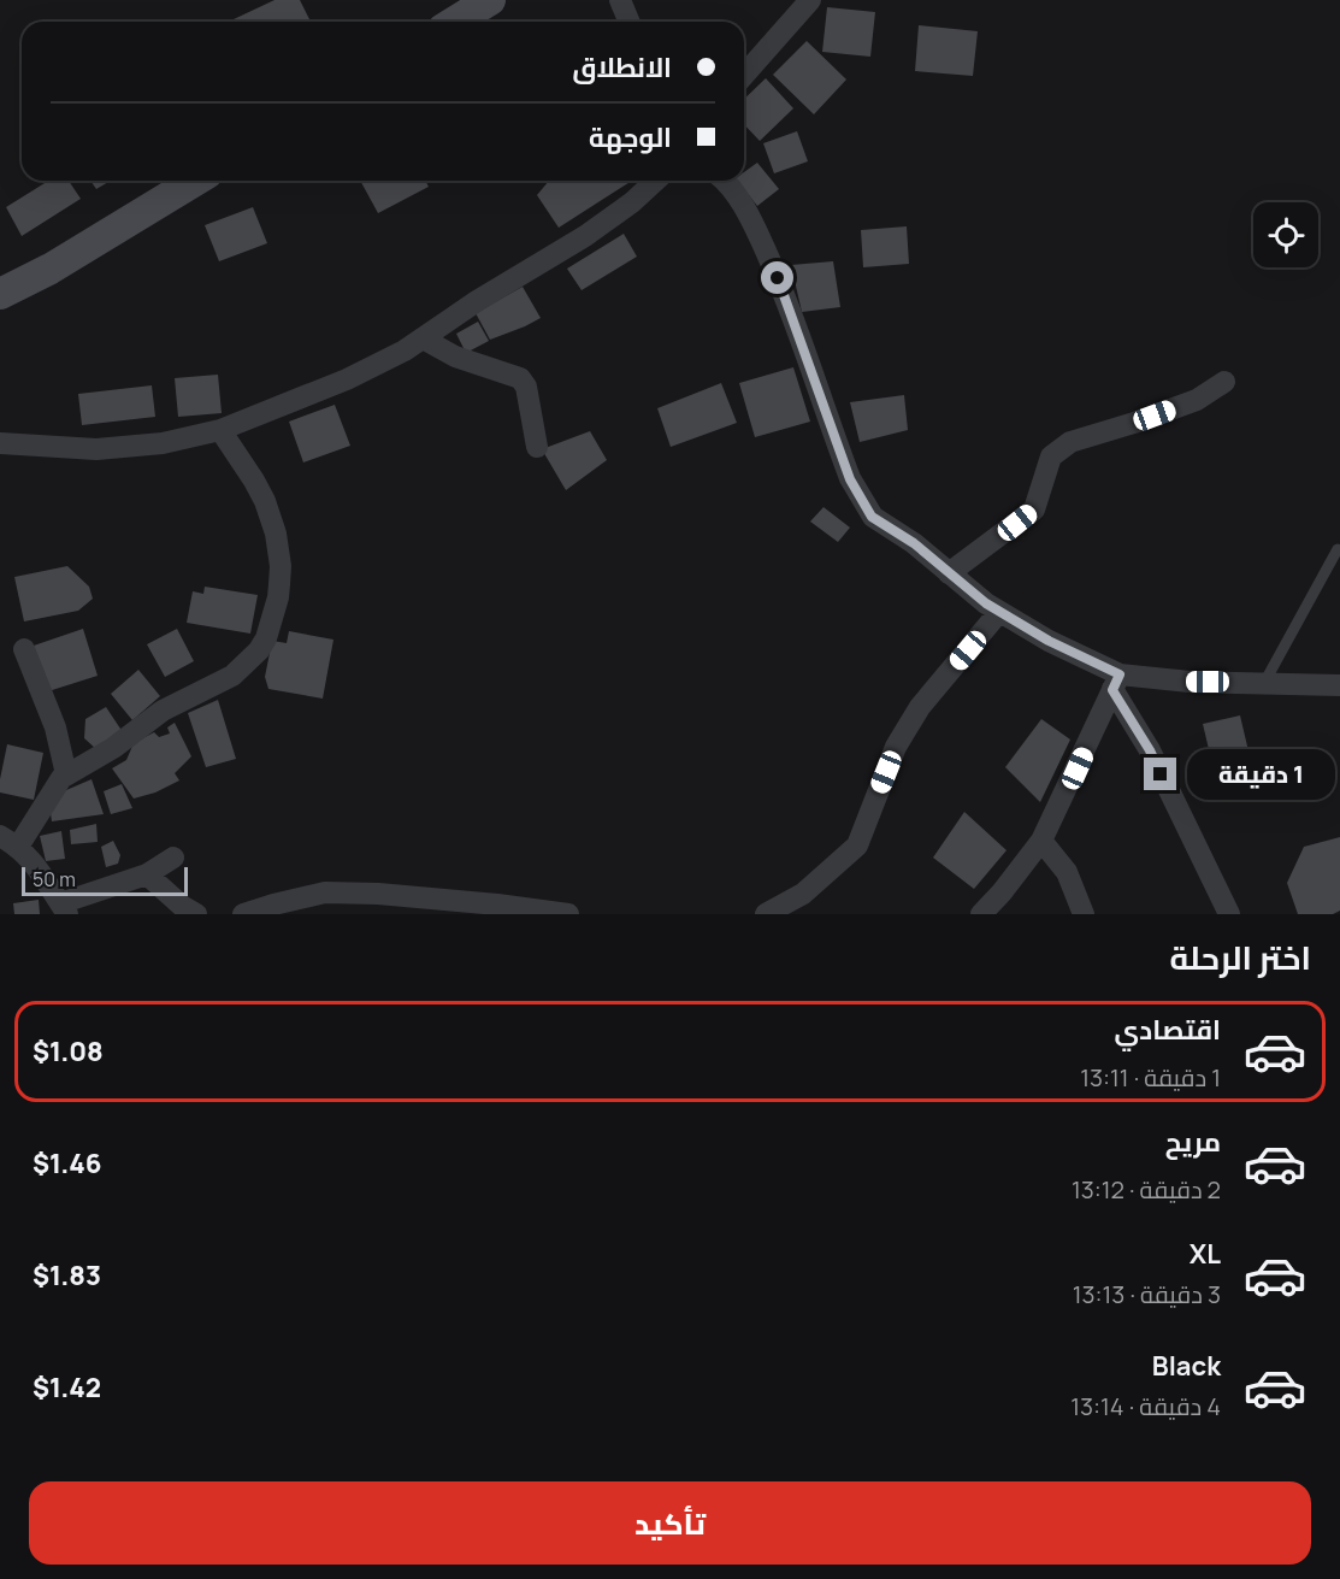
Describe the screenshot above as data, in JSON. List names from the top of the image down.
{
  "scale_bar": "50 m",
  "page": {
    "banner": ["الانطلاق", "الوجهة"],
    "bubble": "1 دقيقة",
    "scale": "50 m",
    "heading": "اختر الرحلة",
    "list": [
      {
        "name": "اقتصادي",
        "note": "1 دقيقة · 13:11",
        "value": "$1.08"
      },
      {
        "name": "مريح",
        "note": "2 دقيقة · 13:12",
        "value": "$1.46"
      },
      {
        "name": "XL",
        "note": "3 دقيقة · 13:13",
        "value": "$1.83"
      },
      {
        "name": "Black",
        "note": "4 دقيقة · 13:14",
        "value": "$1.42"
      }
    ],
    "buttons": "تأكيد"
  }
}
